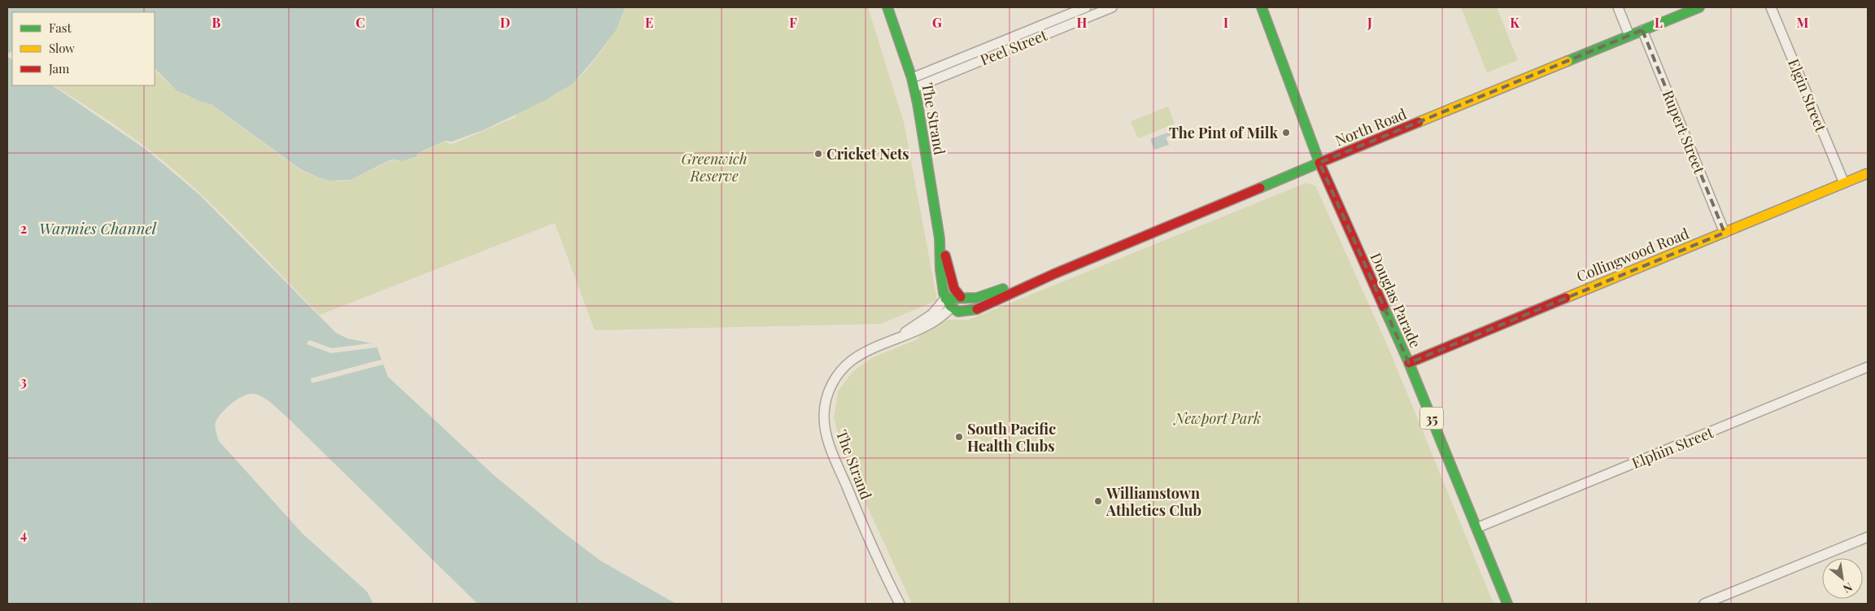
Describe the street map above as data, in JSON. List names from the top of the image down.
{
  "streets": {
    "street": [
      "Peel Street",
      "Elgin Street",
      "The Strand",
      "North Road",
      "Rupert Street",
      "Collingwood Road",
      "Douglas Parade",
      "35",
      "Elphin Street"
    ]
  },
  "crossings": [
    ["Peel Street", "The Strand"],
    ["Elgin Street", "Collingwood Road"],
    ["The Strand", "North Road"],
    ["North Road", "Rupert Street"],
    ["North Road", "Douglas Parade"],
    ["Rupert Street", "Collingwood Road"],
    ["Collingwood Road", "Douglas Parade"],
    ["Douglas Parade", "Elphin Street"]
  ],
  "water": ["Warmies Channel"],
  "parks": ["Greenwich Reserve", "Newport Park"],
  "places": [
    "The Pint of Milk",
    "Cricket Nets",
    "South Pacific Health Clubs",
    "Williamstown Athletics Club"
  ],
  "legend": ["Fast", "Slow", "Jam"],
  "north": "bottom right",
  "grid": {
    "columns": [
      "B",
      "C",
      "D",
      "E",
      "F",
      "G",
      "H",
      "I",
      "J",
      "K",
      "L",
      "M"
    ],
    "rows": ["2", "3", "4"]
  }
}
